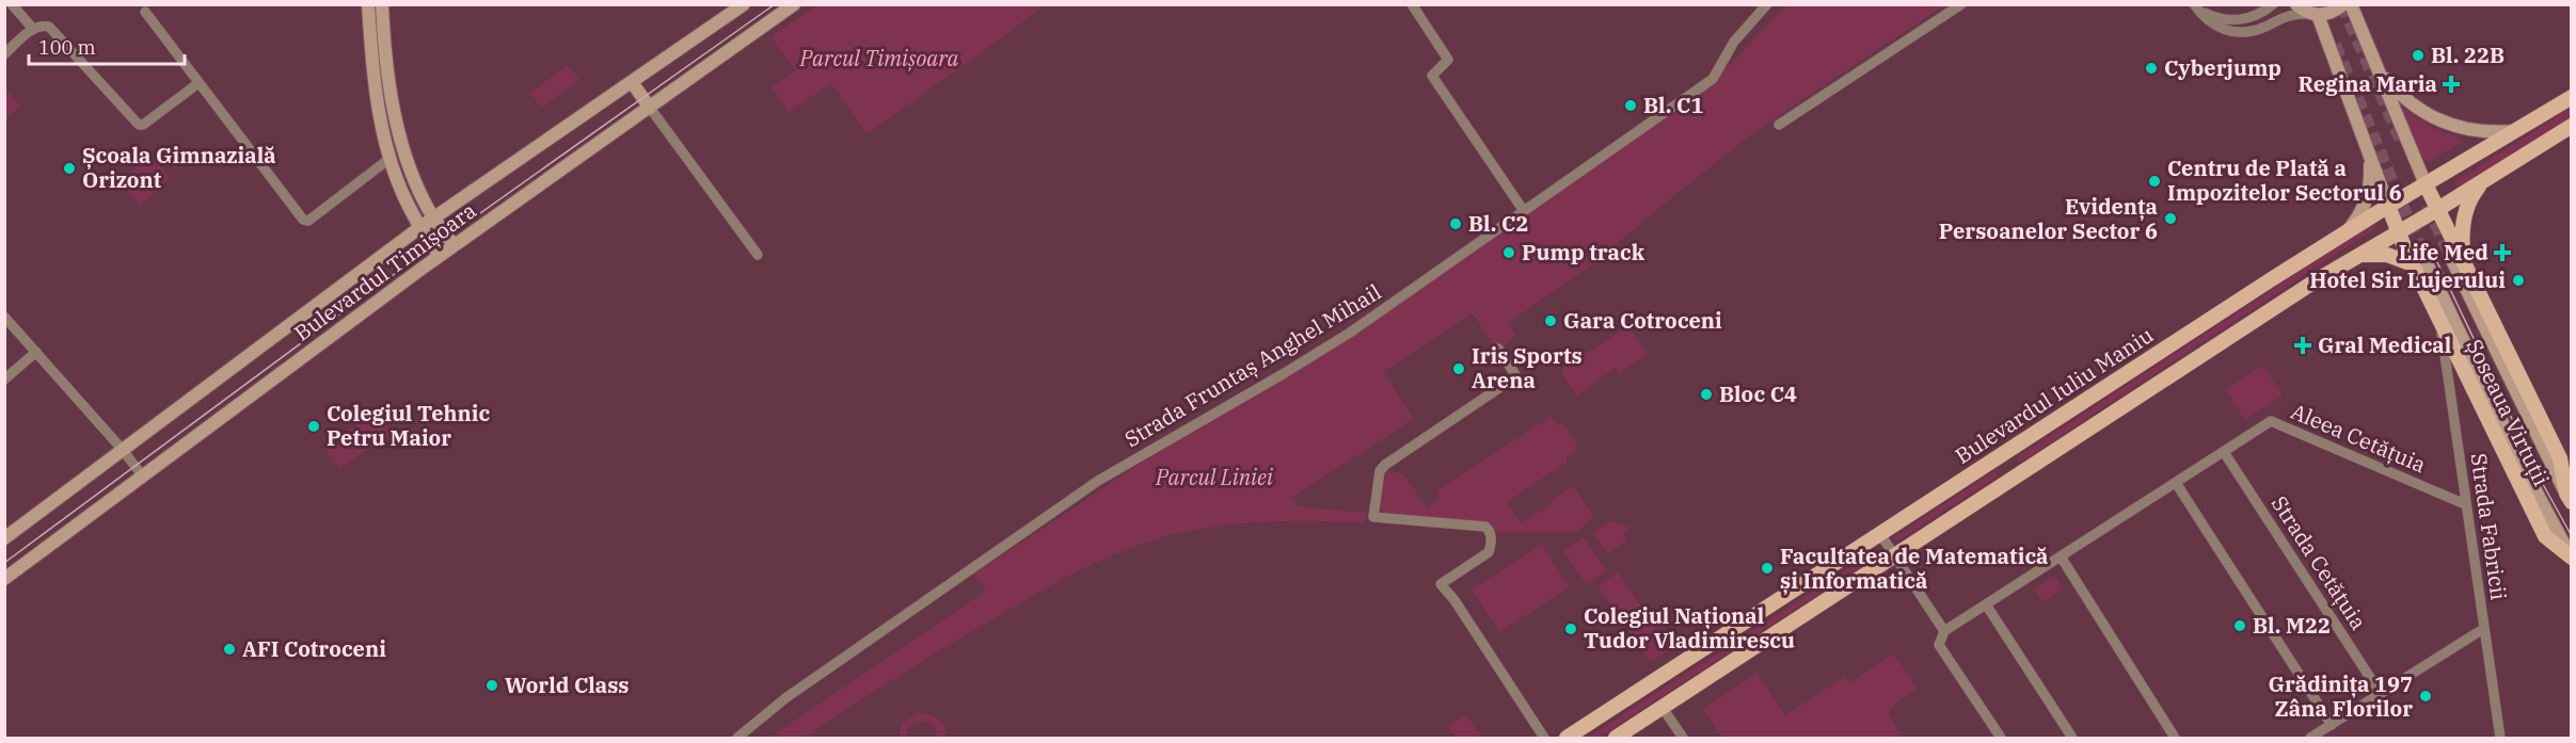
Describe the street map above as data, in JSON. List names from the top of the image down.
{
  "streets": {
    "main road": ["Bulevardul Timișoara", "Bulevardul Iuliu Maniu", "Șoseaua Virtuții"],
    "street": [
      "Strada Fruntaș Anghel Mihail",
      "Aleea Cetățuia",
      "Strada Fabricii",
      "Strada Cetățuia"
    ]
  },
  "crossings": [
    ["Bulevardul Iuliu Maniu", "Șoseaua Virtuții"],
    ["Șoseaua Virtuții", "Strada Fabricii"],
    ["Aleea Cetățuia", "Strada Fabricii"],
    ["Aleea Cetățuia", "Strada Cetățuia"]
  ],
  "parks": ["Parcul Timișoara", "Parcul Liniei"],
  "places": {
    "other": [
      "Bl. 22B",
      "Cyberjump",
      "Bl. C1",
      "Școala Gimnazială Orizont",
      "Centru de Plată a Impozitelor Sectorul 6",
      "Evidența Persoanelor Sector 6",
      "Bl. C2",
      "Pump track",
      "Hotel Sir Lujerului",
      "Gara Cotroceni",
      "Iris Sports Arena",
      "Bloc C4",
      "Colegiul Tehnic Petru Maior",
      "Facultatea de Matematică și Informatică",
      "Bl. M22",
      "Colegiul Național Tudor Vladimirescu",
      "AFI Cotroceni",
      "World Class",
      "Grădinița 197 Zâna Florilor"
    ],
    "health": ["Regina Maria", "Life Med", "Gral Medical"]
  },
  "scale_bar": "100 m"
}
